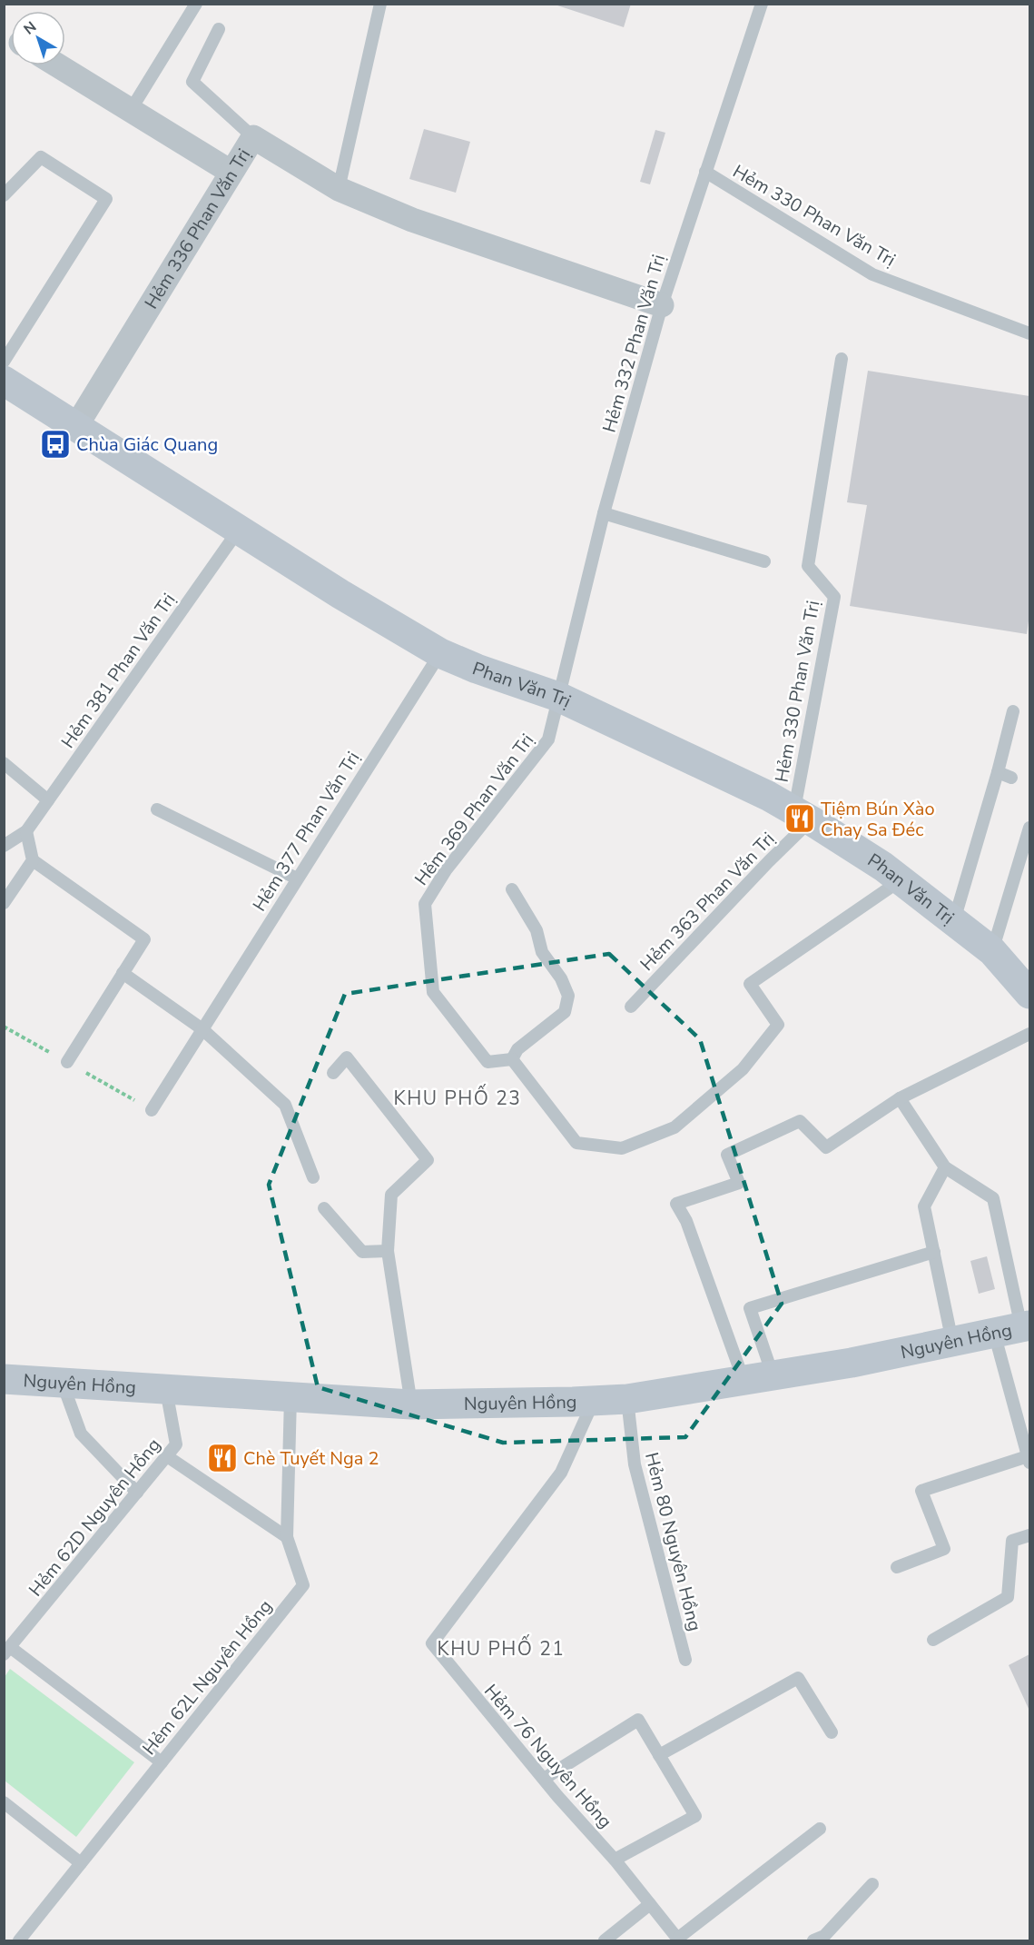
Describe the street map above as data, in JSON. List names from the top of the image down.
{
  "streets": {
    "main road": ["Phan Văn Trị", "Nguyên Hồng"],
    "street": ["Hẻm 336 Phan Văn Trị"],
    "lane": [
      "Hẻm 330 Phan Văn Trị",
      "Hẻm 332 Phan Văn Trị",
      "Hẻm 381 Phan Văn Trị",
      "Hẻm 369 Phan Văn Trị",
      "Hẻm 377 Phan Văn Trị",
      "Hẻm 363 Phan Văn Trị",
      "Hẻm 62D Nguyên Hồng",
      "Hẻm 80 Nguyên Hồng",
      "Hẻm 62L Nguyên Hồng",
      "Hẻm 76 Nguyên Hồng"
    ]
  },
  "crossings": [
    ["Hẻm 330 Phan Văn Trị", "Hẻm 332 Phan Văn Trị"],
    ["Hẻm 330 Phan Văn Trị", "Phan Văn Trị"],
    ["Hẻm 330 Phan Văn Trị", "Hẻm 363 Phan Văn Trị"],
    ["Hẻm 336 Phan Văn Trị", "Hẻm 332 Phan Văn Trị"],
    ["Hẻm 336 Phan Văn Trị", "Phan Văn Trị"],
    ["Hẻm 332 Phan Văn Trị", "Phan Văn Trị"],
    ["Hẻm 332 Phan Văn Trị", "Hẻm 369 Phan Văn Trị"],
    ["Hẻm 381 Phan Văn Trị", "Phan Văn Trị"],
    ["Phan Văn Trị", "Hẻm 369 Phan Văn Trị"],
    ["Phan Văn Trị", "Hẻm 377 Phan Văn Trị"],
    ["Phan Văn Trị", "Hẻm 363 Phan Văn Trị"],
    ["Nguyên Hồng", "Hẻm 62D Nguyên Hồng"],
    ["Nguyên Hồng", "Hẻm 80 Nguyên Hồng"],
    ["Nguyên Hồng", "Hẻm 62L Nguyên Hồng"],
    ["Nguyên Hồng", "Hẻm 76 Nguyên Hồng"]
  ],
  "districts": ["KHU PHỐ 23", "KHU PHỐ 21"],
  "places": {
    "bus stop": ["Chùa Giác Quang"],
    "restaurant": ["Tiệm Bún Xào Chay Sa Đéc", "Chè Tuyết Nga 2"]
  },
  "north": "top left"
}
